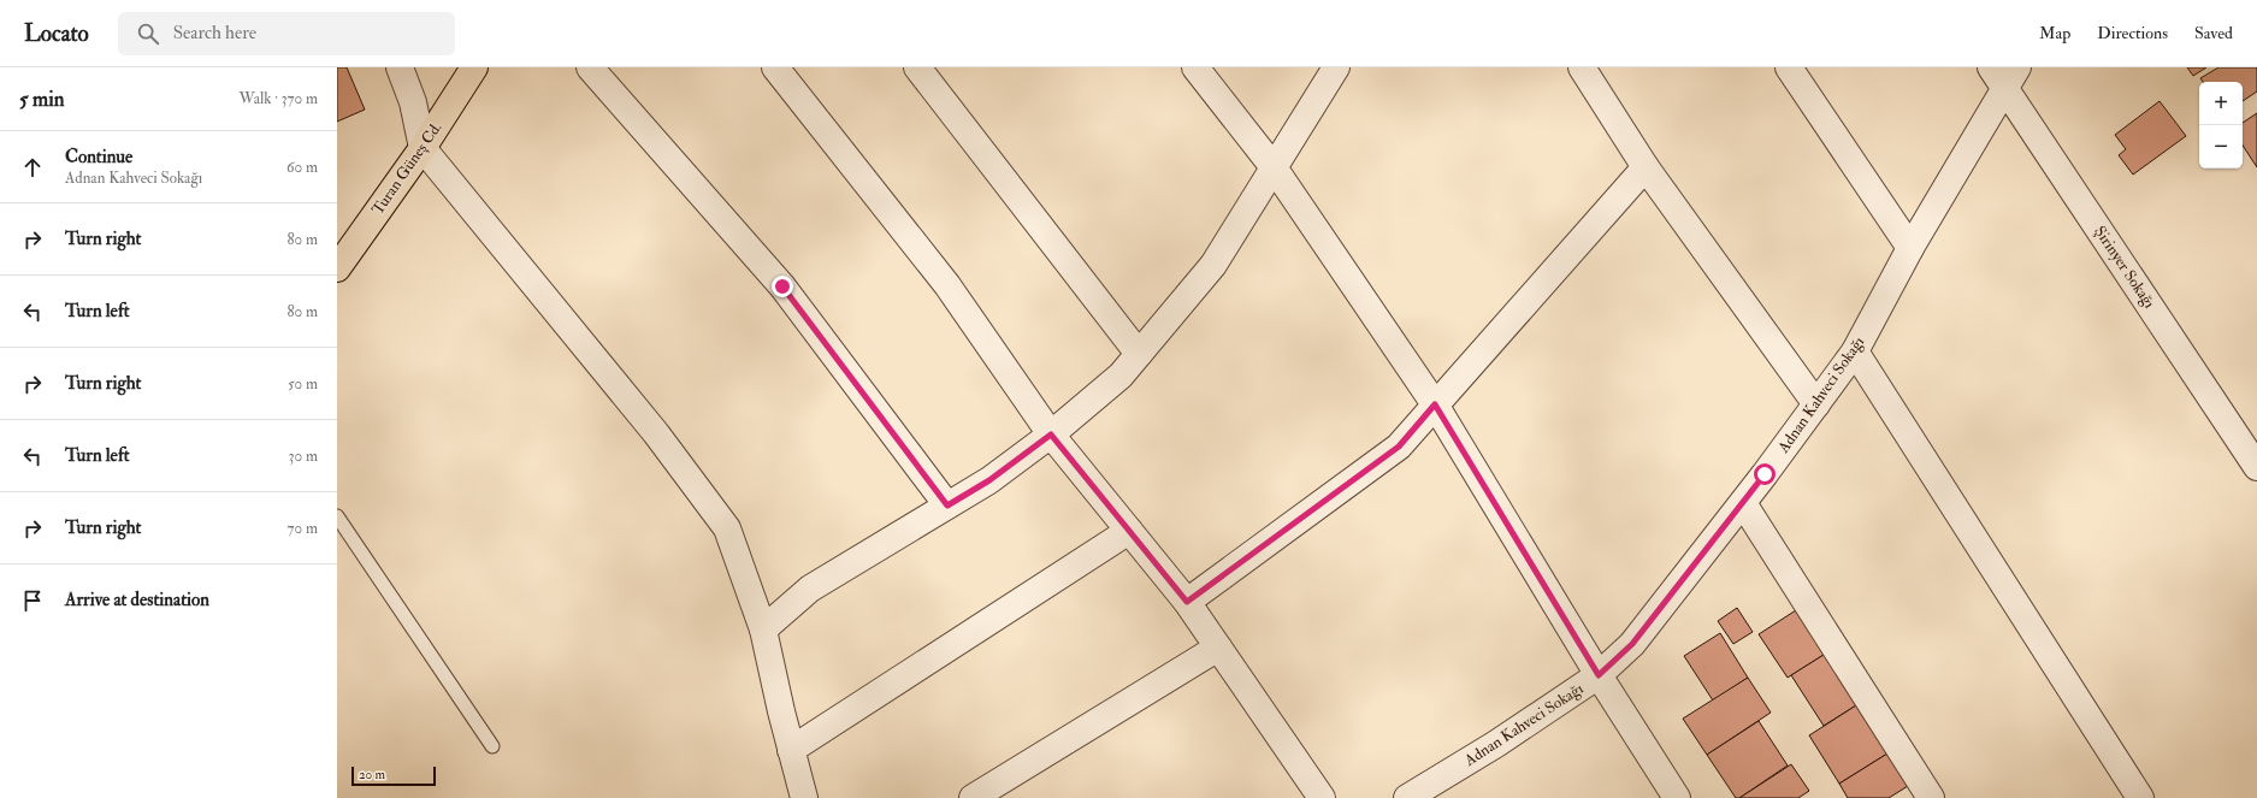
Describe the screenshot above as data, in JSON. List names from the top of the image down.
{
  "streets": {
    "main road": ["Turan Güneş Cd."],
    "street": ["Şirinyer Sokağı", "Adnan Kahveci Sokağı"]
  },
  "crossings": [
    ["Şirinyer Sokağı", "Adnan Kahveci Sokağı"]
  ],
  "scale_bar": "20 m",
  "page": {
    "header": "Locato",
    "search": "Search here",
    "nav": ["Map", "Directions", "Saved"],
    "heading": ["5 min", "Walk · 370 m"],
    "map_buttons": ["+", "−"],
    "list": [
      ["Continue", "Adnan Kahveci Sokağı", "60 m"],
      ["Turn right", "80 m"],
      ["Turn left", "80 m"],
      ["Turn right", "50 m"],
      ["Turn left", "30 m"],
      ["Turn right", "70 m"],
      "Arrive at destination"
    ],
    "scale": "20 m"
  }
}
